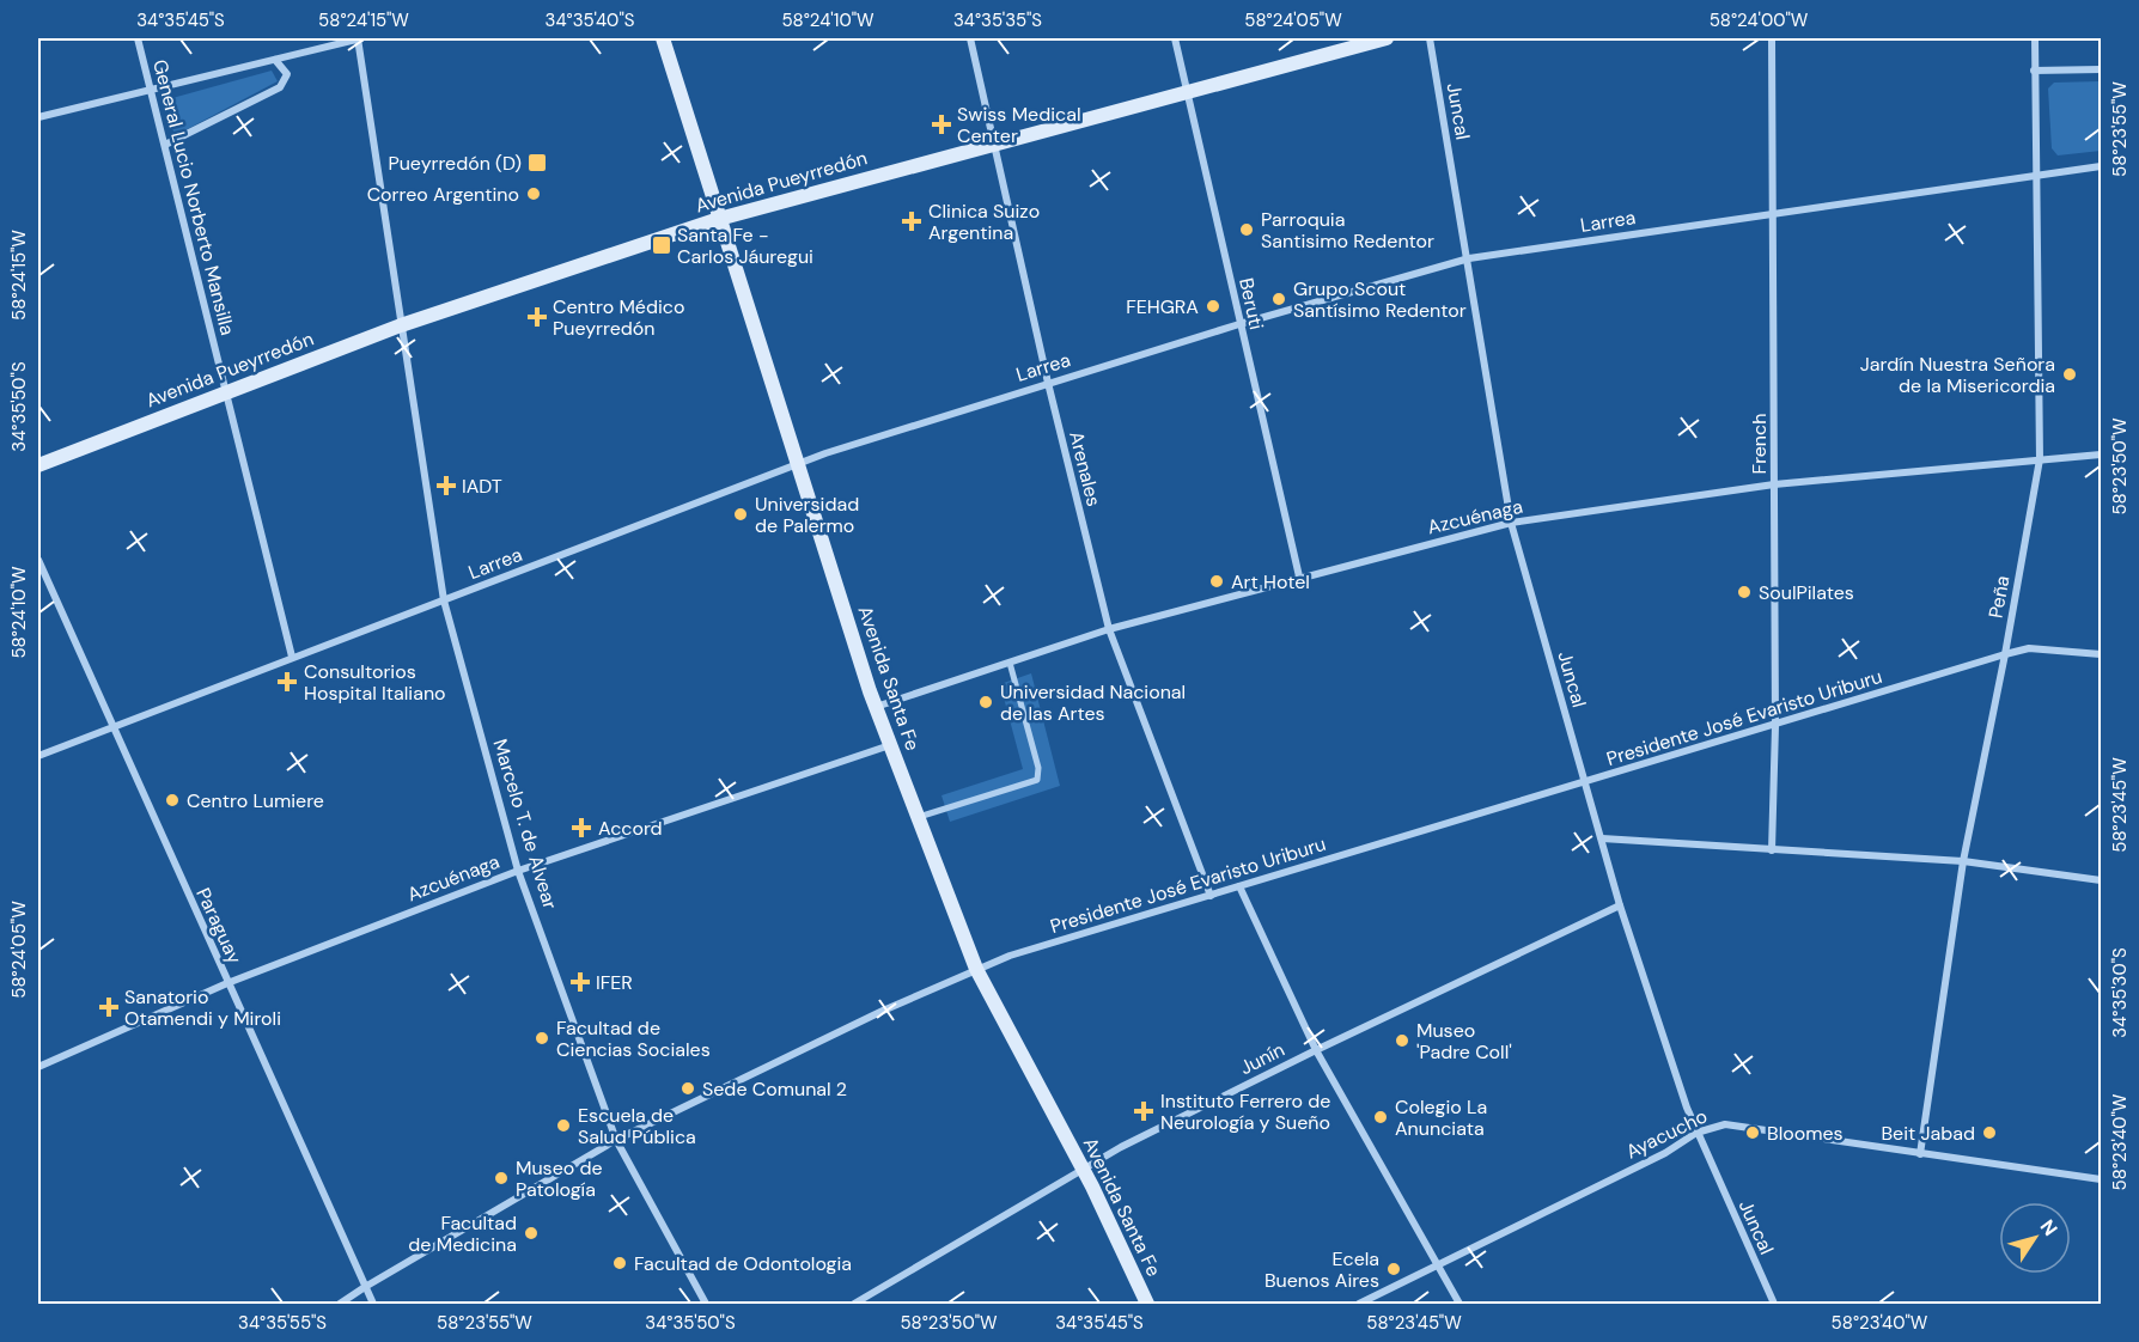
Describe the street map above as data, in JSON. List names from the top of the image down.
{
  "streets": {
    "main road": ["Avenida Pueyrredón", "Avenida Santa Fe"],
    "street": [
      "Juncal",
      "General Lucio Norberto Mansilla",
      "Larrea",
      "Beruti",
      "French",
      "Arenales",
      "Azcuénaga",
      "Peña",
      "Presidente José Evaristo Uriburu",
      "Marcelo T. de Alvear",
      "Paraguay",
      "Junín",
      "Ayacucho"
    ]
  },
  "crossings": [
    ["Juncal", "Larrea"],
    ["Juncal", "Azcuénaga"],
    ["Juncal", "Presidente José Evaristo Uriburu"],
    ["Juncal", "Junín"],
    ["Juncal", "Ayacucho"],
    ["Avenida Pueyrredón", "General Lucio Norberto Mansilla"],
    ["Avenida Pueyrredón", "Beruti"],
    ["Avenida Pueyrredón", "Arenales"],
    ["Avenida Pueyrredón", "Avenida Santa Fe"],
    ["Avenida Pueyrredón", "Marcelo T. de Alvear"],
    ["General Lucio Norberto Mansilla", "Larrea"],
    ["Larrea", "Beruti"],
    ["Larrea", "French"],
    ["Larrea", "Arenales"],
    ["Larrea", "Peña"],
    ["Larrea", "Avenida Santa Fe"],
    ["Larrea", "Marcelo T. de Alvear"],
    ["Larrea", "Paraguay"],
    ["Beruti", "Azcuénaga"],
    ["French", "Azcuénaga"],
    ["French", "Presidente José Evaristo Uriburu"],
    ["Arenales", "Azcuénaga"],
    ["Arenales", "Presidente José Evaristo Uriburu"],
    ["Azcuénaga", "Peña"],
    ["Azcuénaga", "Avenida Santa Fe"],
    ["Azcuénaga", "Marcelo T. de Alvear"],
    ["Azcuénaga", "Paraguay"],
    ["Peña", "Presidente José Evaristo Uriburu"],
    ["Peña", "Ayacucho"],
    ["Avenida Santa Fe", "Presidente José Evaristo Uriburu"],
    ["Avenida Santa Fe", "Junín"],
    ["Presidente José Evaristo Uriburu", "Marcelo T. de Alvear"],
    ["Presidente José Evaristo Uriburu", "Paraguay"]
  ],
  "places": {
    "health": [
      "Swiss Medical Center",
      "Clinica Suizo Argentina",
      "Centro Médico Pueyrredón",
      "IADT",
      "Consultorios Hospital Italiano",
      "Accord",
      "IFER",
      "Sanatorio Otamendi y Miroli",
      "Instituto Ferrero de Neurología y Sueño"
    ],
    "transit": ["Pueyrredón (D)", "Santa Fe - Carlos Jáuregui"],
    "other": [
      "Correo Argentino",
      "Parroquia Santisimo Redentor",
      "Grupo Scout Santísimo Redentor",
      "FEHGRA",
      "Jardín Nuestra Señora de la Misericordia",
      "Universidad de Palermo",
      "Art Hotel",
      "SoulPilates",
      "Universidad Nacional de las Artes",
      "Centro Lumiere",
      "Facultad de Ciencias Sociales",
      "Museo 'Padre Coll'",
      "Sede Comunal 2",
      "Colegio La Anunciata",
      "Escuela de Salud Pública",
      "Bloomes",
      "Beit Jabad",
      "Museo de Patología",
      "Facultad de Medicina",
      "Facultad de Odontologia",
      "Ecela Buenos Aires"
    ]
  },
  "north": "top right",
  "coordinates": [
    "34°35'45\"S",
    "58°24'15\"W",
    "34°35'40\"S",
    "58°24'10\"W",
    "34°35'35\"S",
    "58°24'05\"W",
    "58°24'00\"W",
    "58°23'55\"W",
    "34°35'50\"S",
    "58°23'50\"W",
    "58°23'45\"W",
    "34°35'30\"S",
    "58°23'40\"W",
    "34°35'55\"S"
  ]
}
